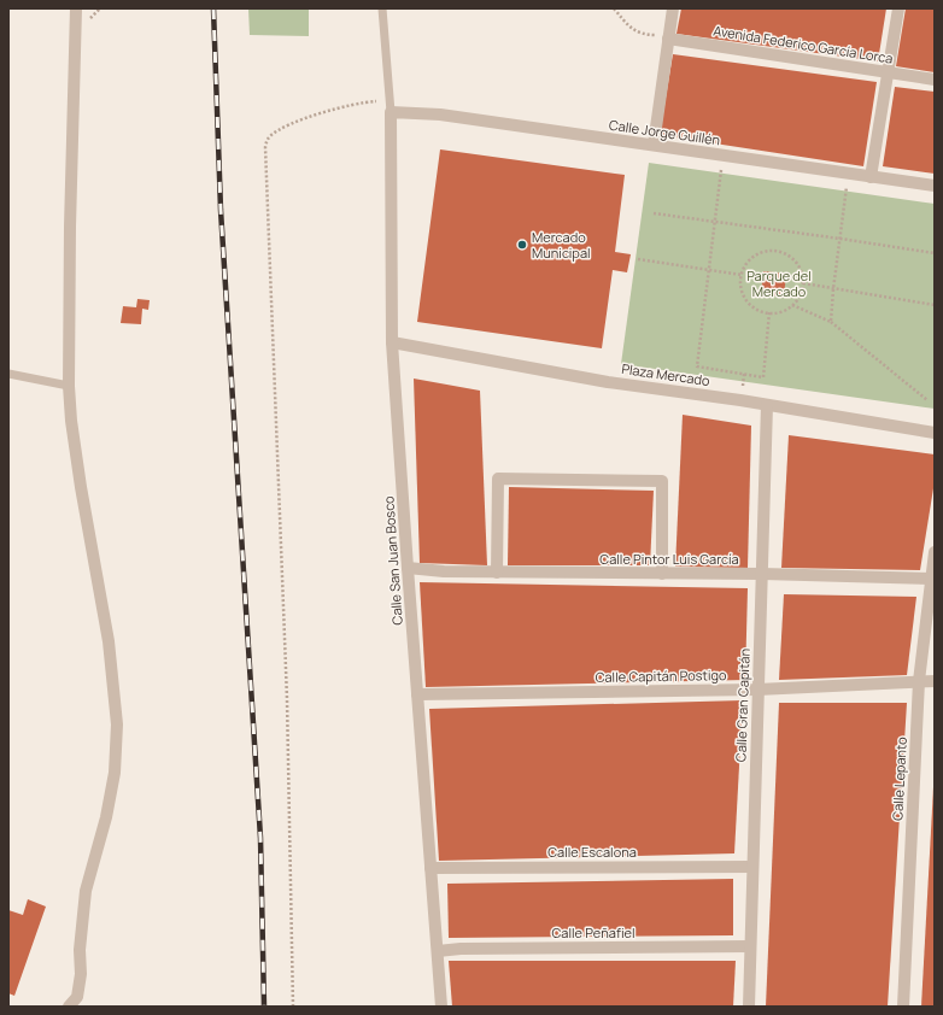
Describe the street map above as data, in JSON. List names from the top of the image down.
{
  "streets": {
    "street": [
      "Avenida Federico García Lorca",
      "Calle Jorge Guillén",
      "Plaza Mercado",
      "Calle Pintor Luis García",
      "Calle San Juan Bosco",
      "Calle Capitán Postigo",
      "Calle Gran Capitán",
      "Calle Lepanto",
      "Calle Escalona",
      "Calle Peñafiel"
    ]
  },
  "crossings": [
    ["Calle Jorge Guillén", "Calle San Juan Bosco"],
    ["Plaza Mercado", "Calle San Juan Bosco"],
    ["Plaza Mercado", "Calle Gran Capitán"],
    ["Calle Pintor Luis García", "Calle San Juan Bosco"],
    ["Calle Pintor Luis García", "Calle Gran Capitán"],
    ["Calle Pintor Luis García", "Calle Lepanto"],
    ["Calle San Juan Bosco", "Calle Capitán Postigo"],
    ["Calle San Juan Bosco", "Calle Escalona"],
    ["Calle San Juan Bosco", "Calle Peñafiel"],
    ["Calle Capitán Postigo", "Calle Gran Capitán"],
    ["Calle Capitán Postigo", "Calle Lepanto"],
    ["Calle Gran Capitán", "Calle Escalona"],
    ["Calle Gran Capitán", "Calle Peñafiel"]
  ],
  "parks": ["Parque del Mercado"],
  "places": ["Mercado Municipal"]
}
